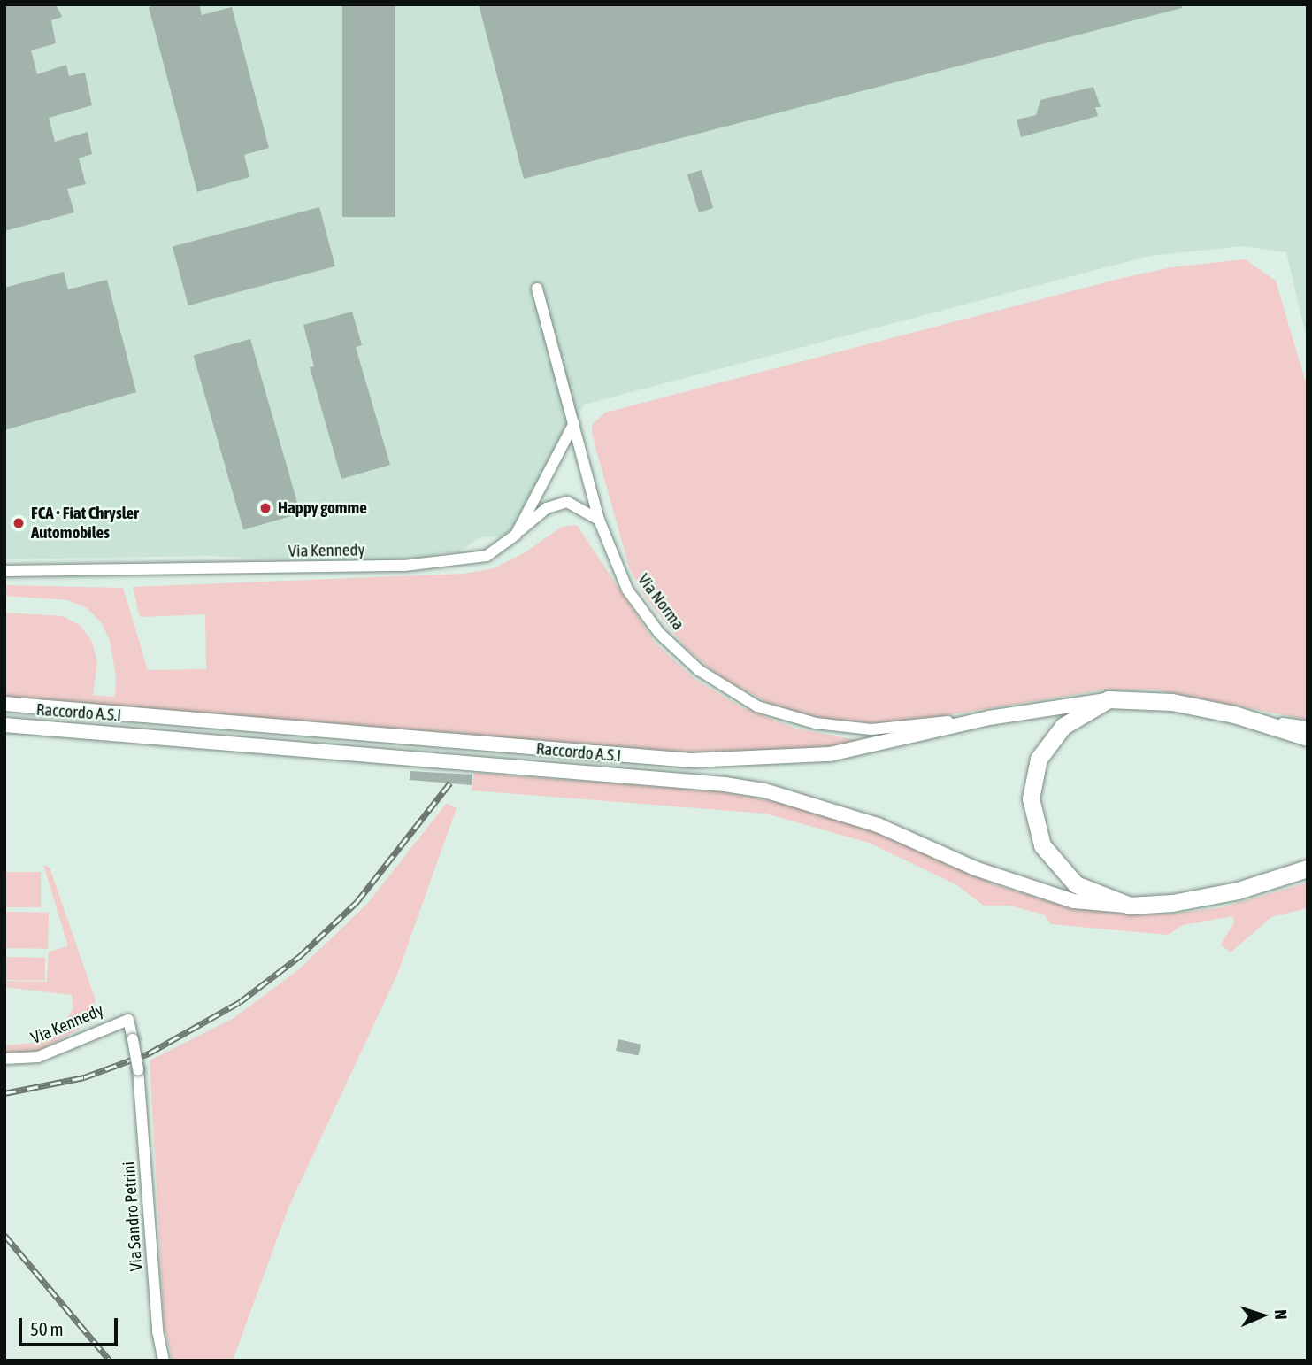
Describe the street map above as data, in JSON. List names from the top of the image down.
{
  "streets": {
    "street": [
      "Via Kennedy",
      "Via Norma",
      "Raccordo A.S.I",
      "Via Sandro Petrini"
    ]
  },
  "crossings": [
    ["Via Kennedy", "Via Norma"],
    ["Via Kennedy", "Via Sandro Petrini"],
    ["Via Norma", "Raccordo A.S.I"]
  ],
  "places": ["Happy gomme", "FCA • Fiat Chrysler Automobiles"],
  "scale_bar": "50 m",
  "north": "right"
}
